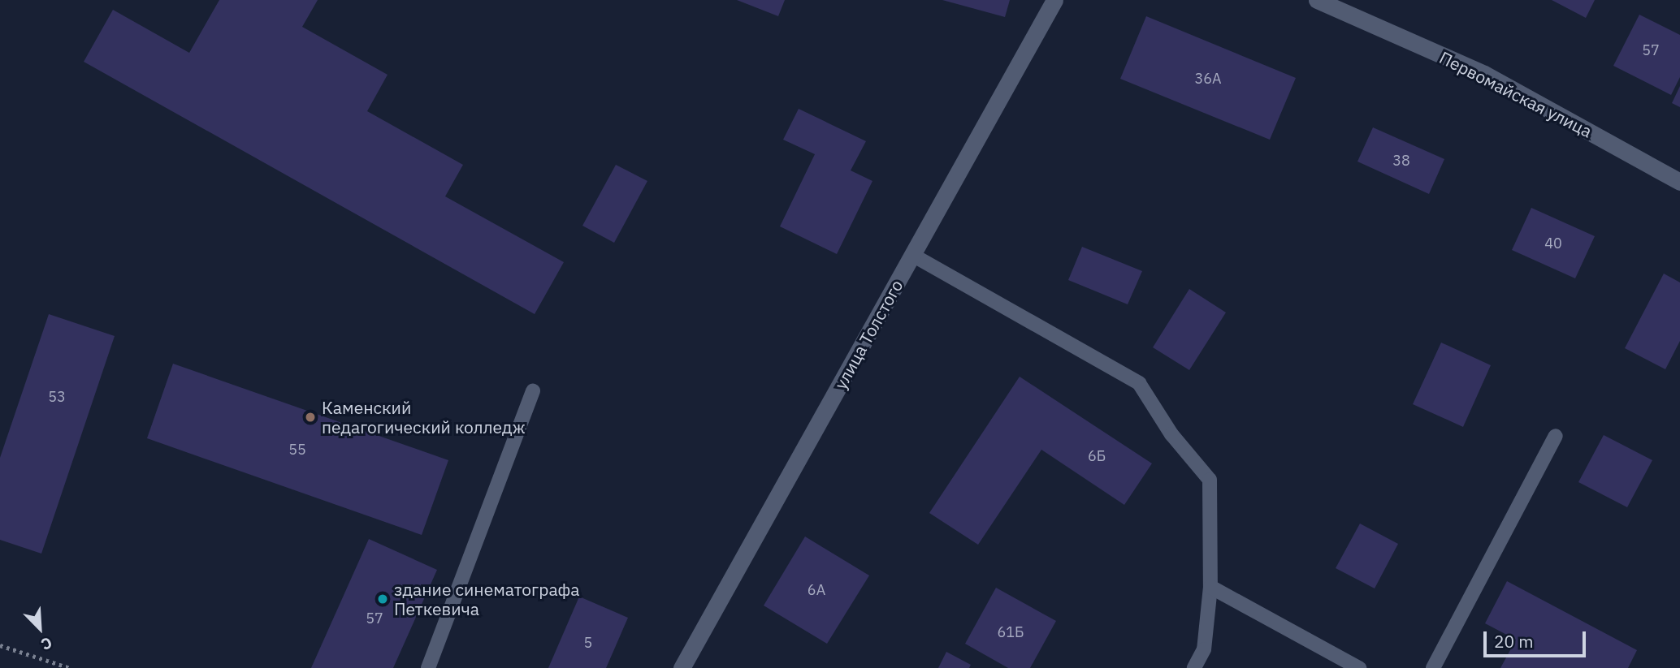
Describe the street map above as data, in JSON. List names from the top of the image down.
{
  "streets": {
    "street": ["Первомайская улица", "улица Толстого"]
  },
  "places": ["Каменский педагогический колледж", "здание синематографа Петкевича"],
  "house_numbers": [
    "57",
    "36А",
    "38",
    "40",
    "53",
    "55",
    "6Б",
    "6А",
    "57",
    "61Б",
    "5"
  ],
  "scale_bar": "20 m",
  "north": "bottom right"
}
